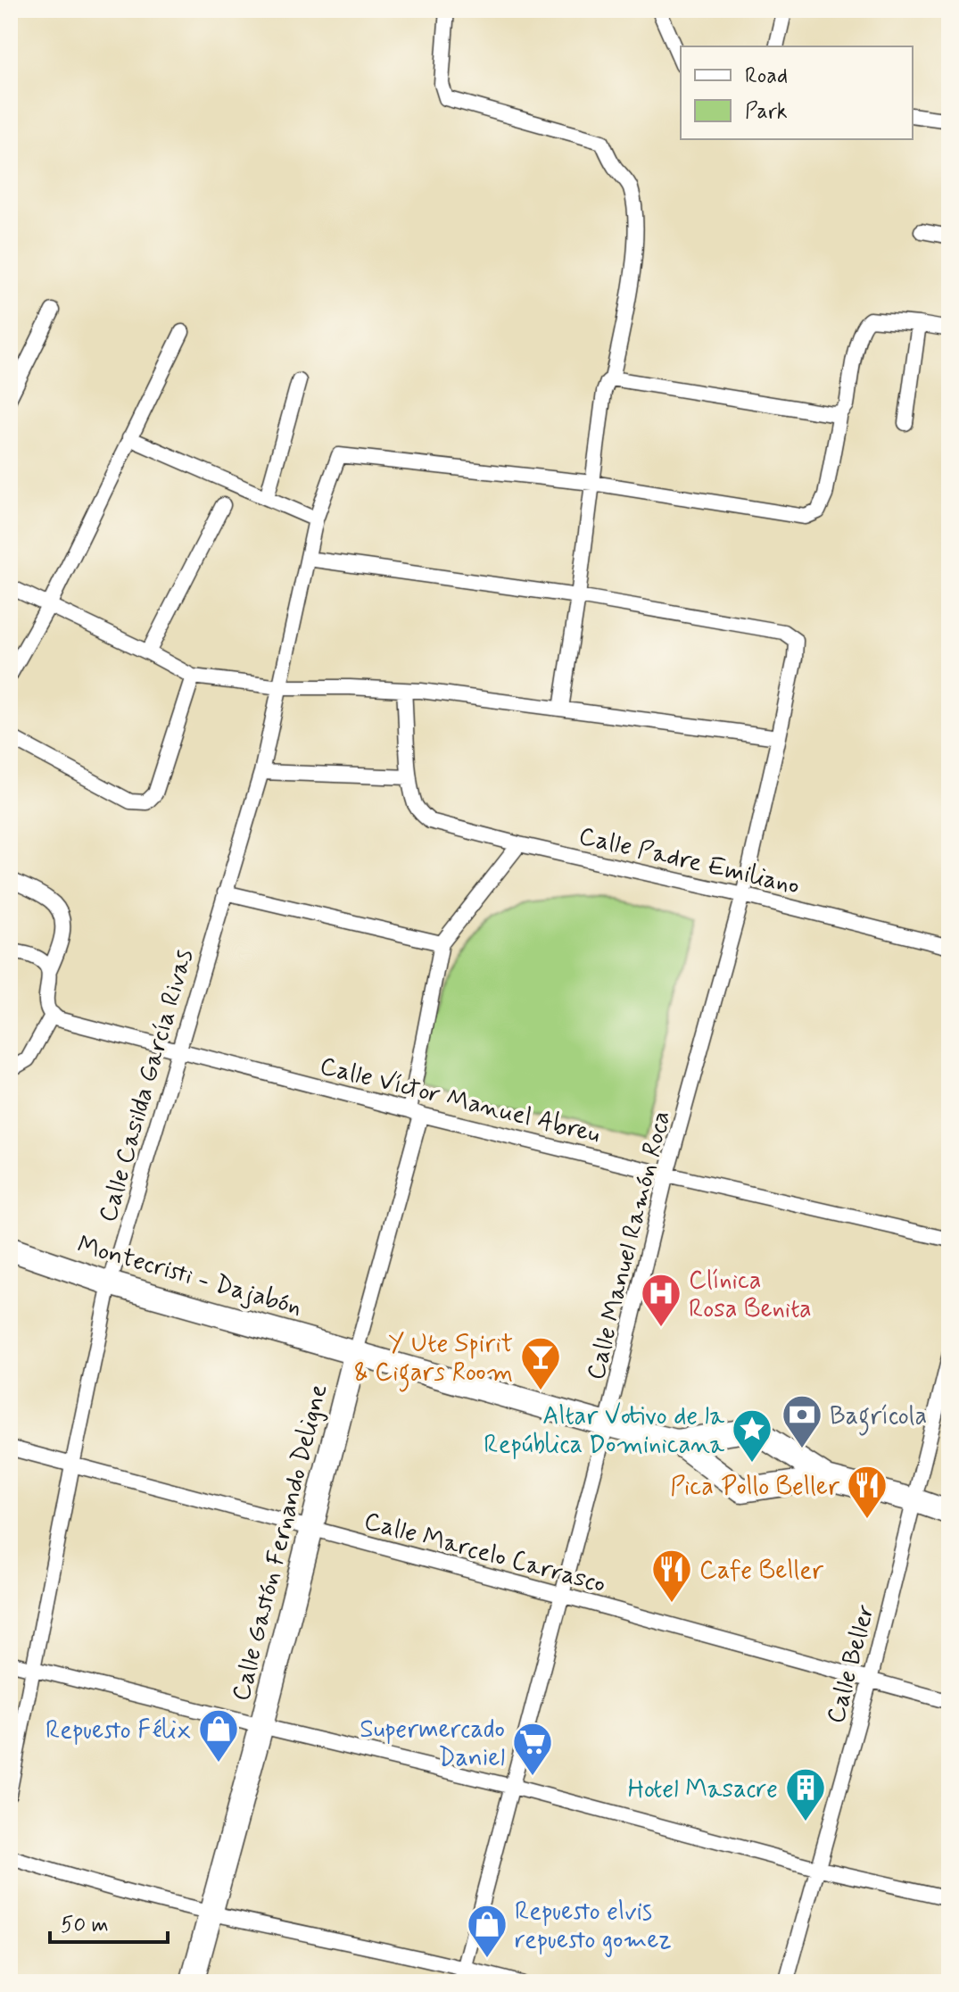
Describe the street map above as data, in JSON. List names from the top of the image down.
{
  "streets": {
    "main road": ["Montecristi - Dajabón", "Calle Gastón Fernando Deligne"],
    "street": [
      "Calle Padre Emiliano",
      "Calle Casilda García Rivas",
      "Calle Víctor Manuel Abreu",
      "Calle Manuel Ramón Roca",
      "Calle Marcelo Carrasco",
      "Calle Beller"
    ]
  },
  "crossings": [
    ["Calle Padre Emiliano", "Calle Manuel Ramón Roca"],
    ["Calle Casilda García Rivas", "Calle Víctor Manuel Abreu"],
    ["Calle Casilda García Rivas", "Montecristi - Dajabón"],
    ["Calle Casilda García Rivas", "Calle Marcelo Carrasco"],
    ["Calle Víctor Manuel Abreu", "Calle Manuel Ramón Roca"],
    ["Calle Víctor Manuel Abreu", "Calle Gastón Fernando Deligne"],
    ["Calle Manuel Ramón Roca", "Montecristi - Dajabón"],
    ["Calle Manuel Ramón Roca", "Calle Marcelo Carrasco"],
    ["Montecristi - Dajabón", "Calle Gastón Fernando Deligne"],
    ["Calle Gastón Fernando Deligne", "Calle Marcelo Carrasco"],
    ["Calle Marcelo Carrasco", "Calle Beller"]
  ],
  "places": {
    "hospital": ["Clínica Rosa Benita"],
    "bar": ["Y Ute Spirit & Cigars Room"],
    "bank": ["Bagrícola"],
    "place": ["Altar Votivo de la República Dominicana"],
    "restaurant": ["Pica Pollo Beller", "Cafe Beller"],
    "shop": ["Repuesto Félix", "Repuesto elvis repuesto gomez"],
    "supermarket": ["Supermercado Daniel"],
    "building": ["Hotel Masacre"]
  },
  "legend": ["Road", "Park"],
  "scale_bar": "50 m"
}
